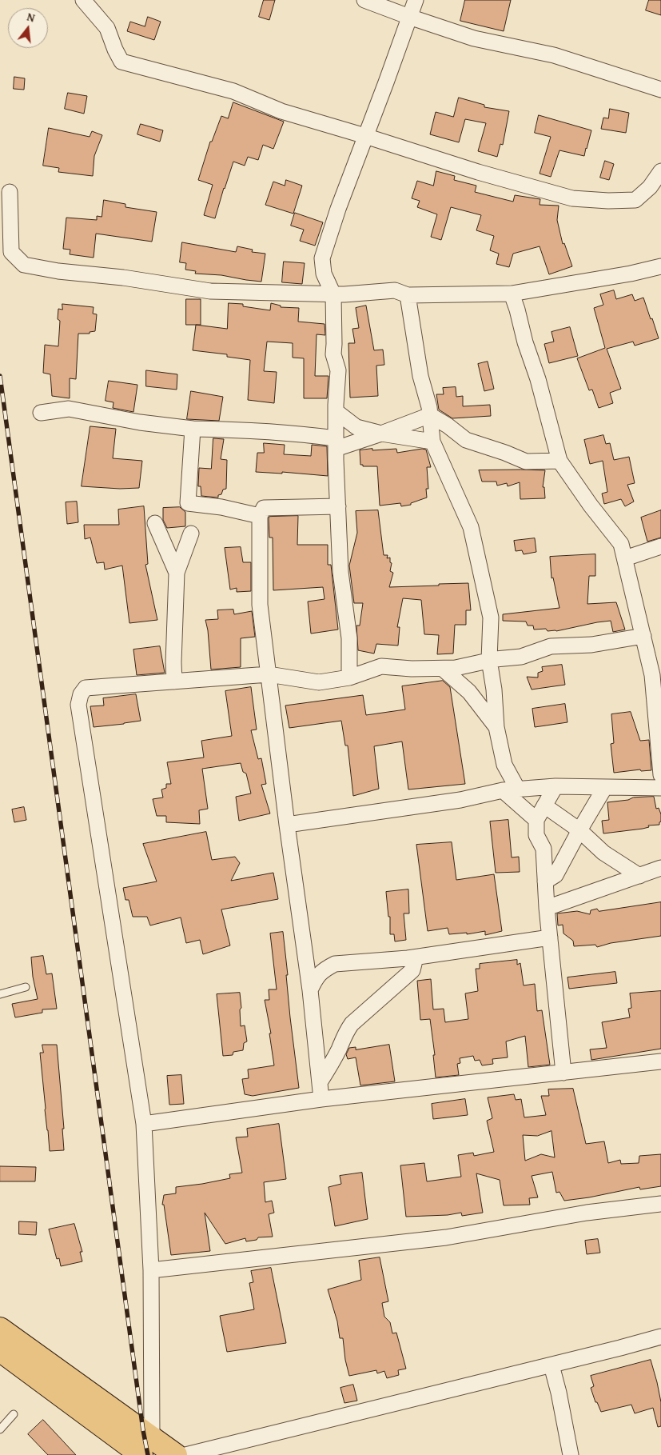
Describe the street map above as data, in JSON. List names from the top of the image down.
{
  "north": "top"
}
